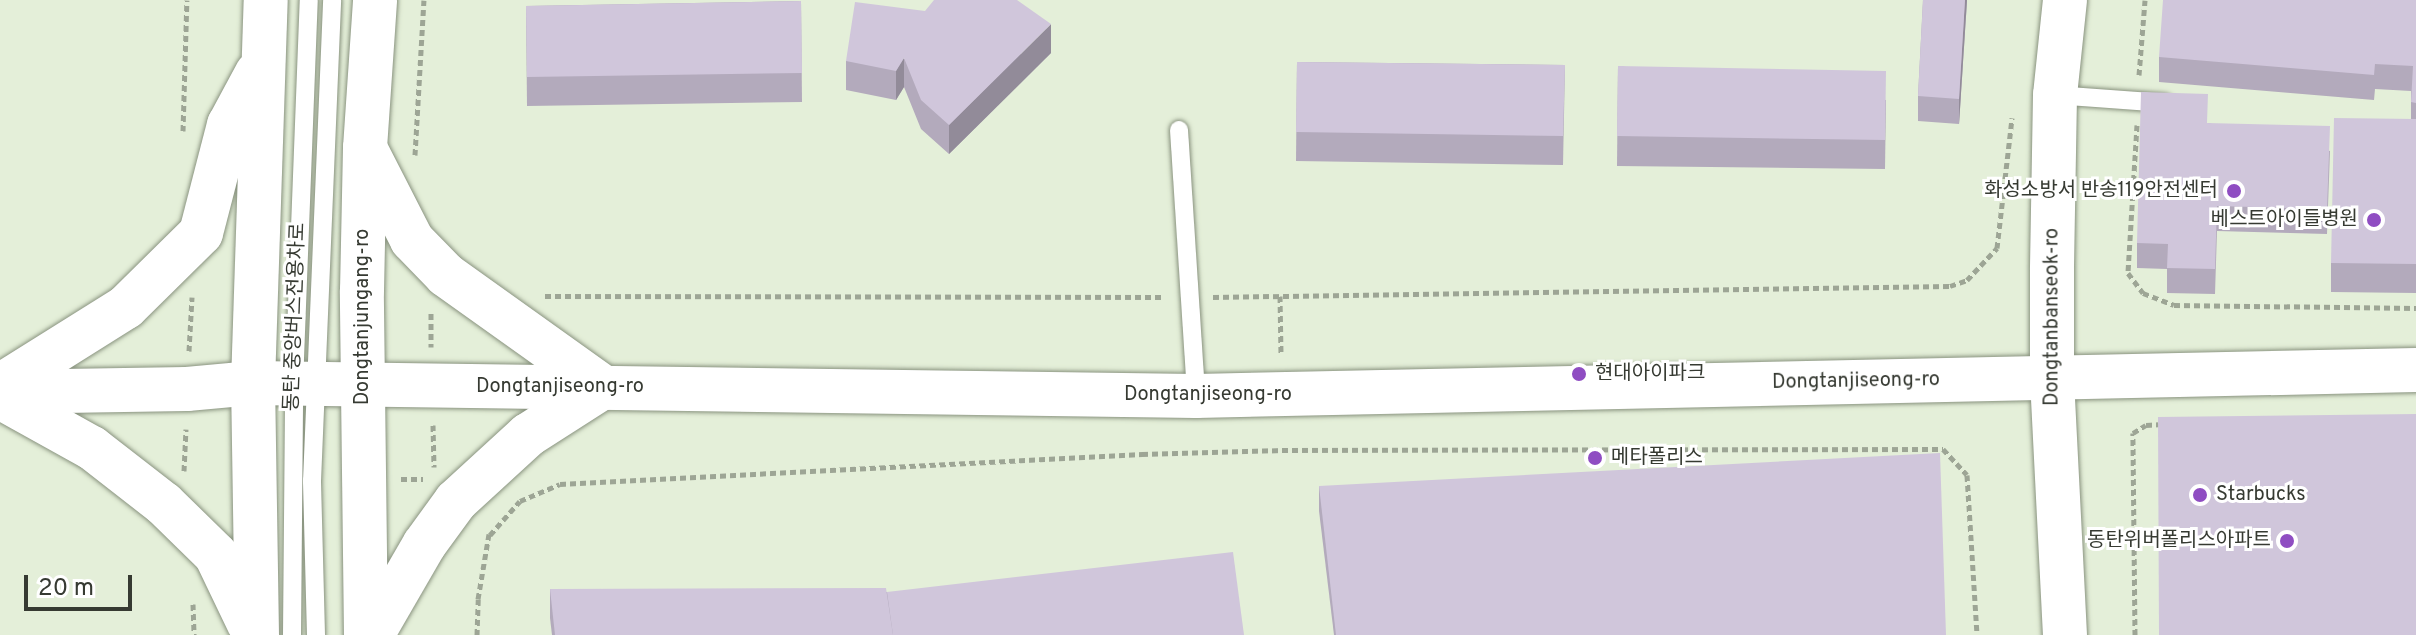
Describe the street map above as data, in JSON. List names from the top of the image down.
{
  "streets": {
    "street": ["Dongtanjungang-ro", "Dongtanbanseok-ro", "Dongtanjiseong-ro"],
    "lane": ["동탄 중앙버스전용차로"]
  },
  "crossings": [
    ["동탄 중앙버스전용차로", "Dongtanjiseong-ro"],
    ["Dongtanjungang-ro", "Dongtanjiseong-ro"],
    ["Dongtanbanseok-ro", "Dongtanjiseong-ro"]
  ],
  "places": [
    "화성소방서 반송119안전센터",
    "베스트아이들병원",
    "현대아이파크",
    "메타폴리스",
    "Starbucks",
    "동탄위버폴리스아파트"
  ],
  "scale_bar": "20 m"
}
